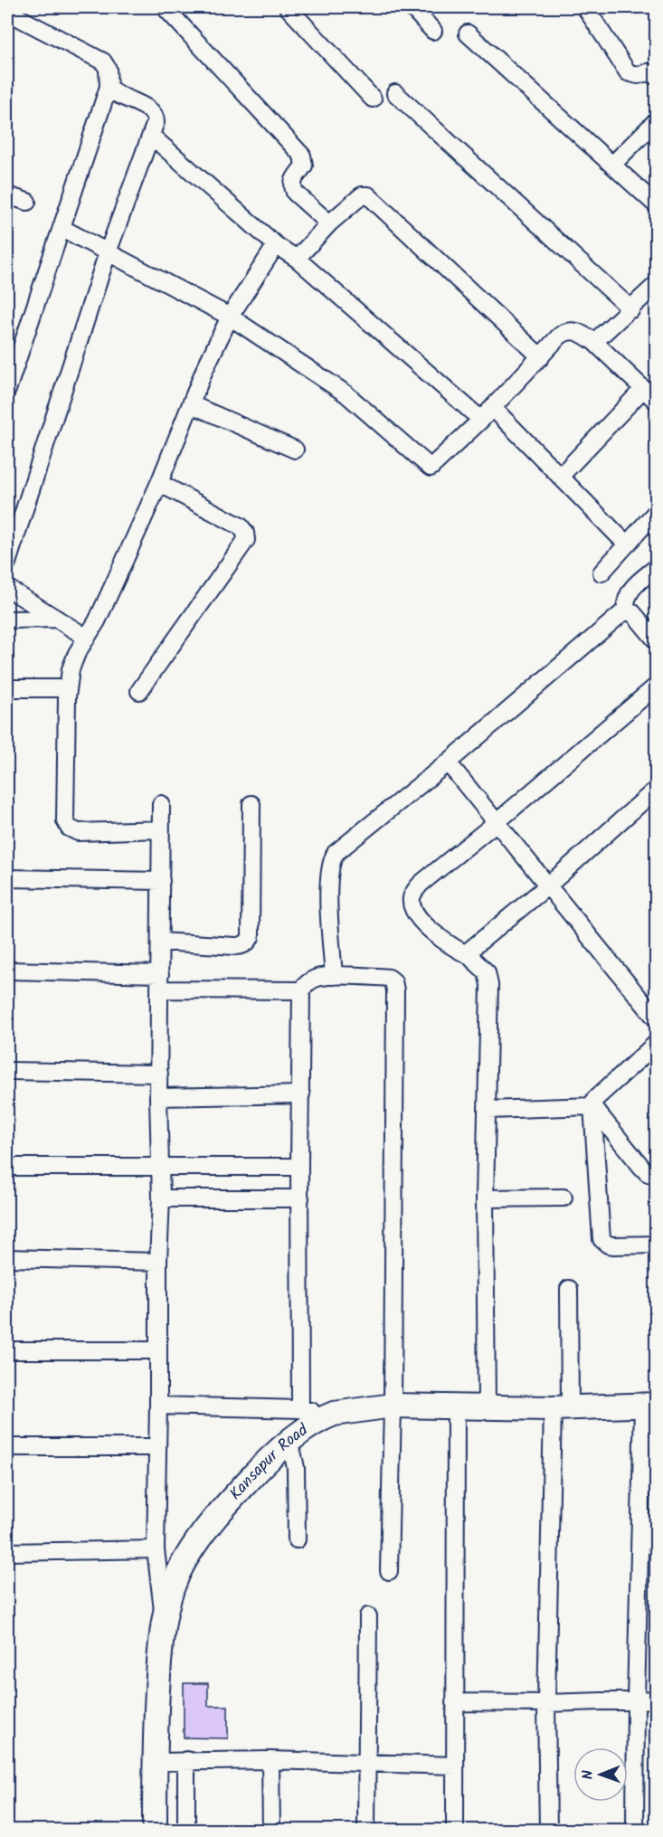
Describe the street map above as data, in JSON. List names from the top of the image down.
{
  "streets": {
    "street": ["Kansapur Road"]
  },
  "north": "left"
}
